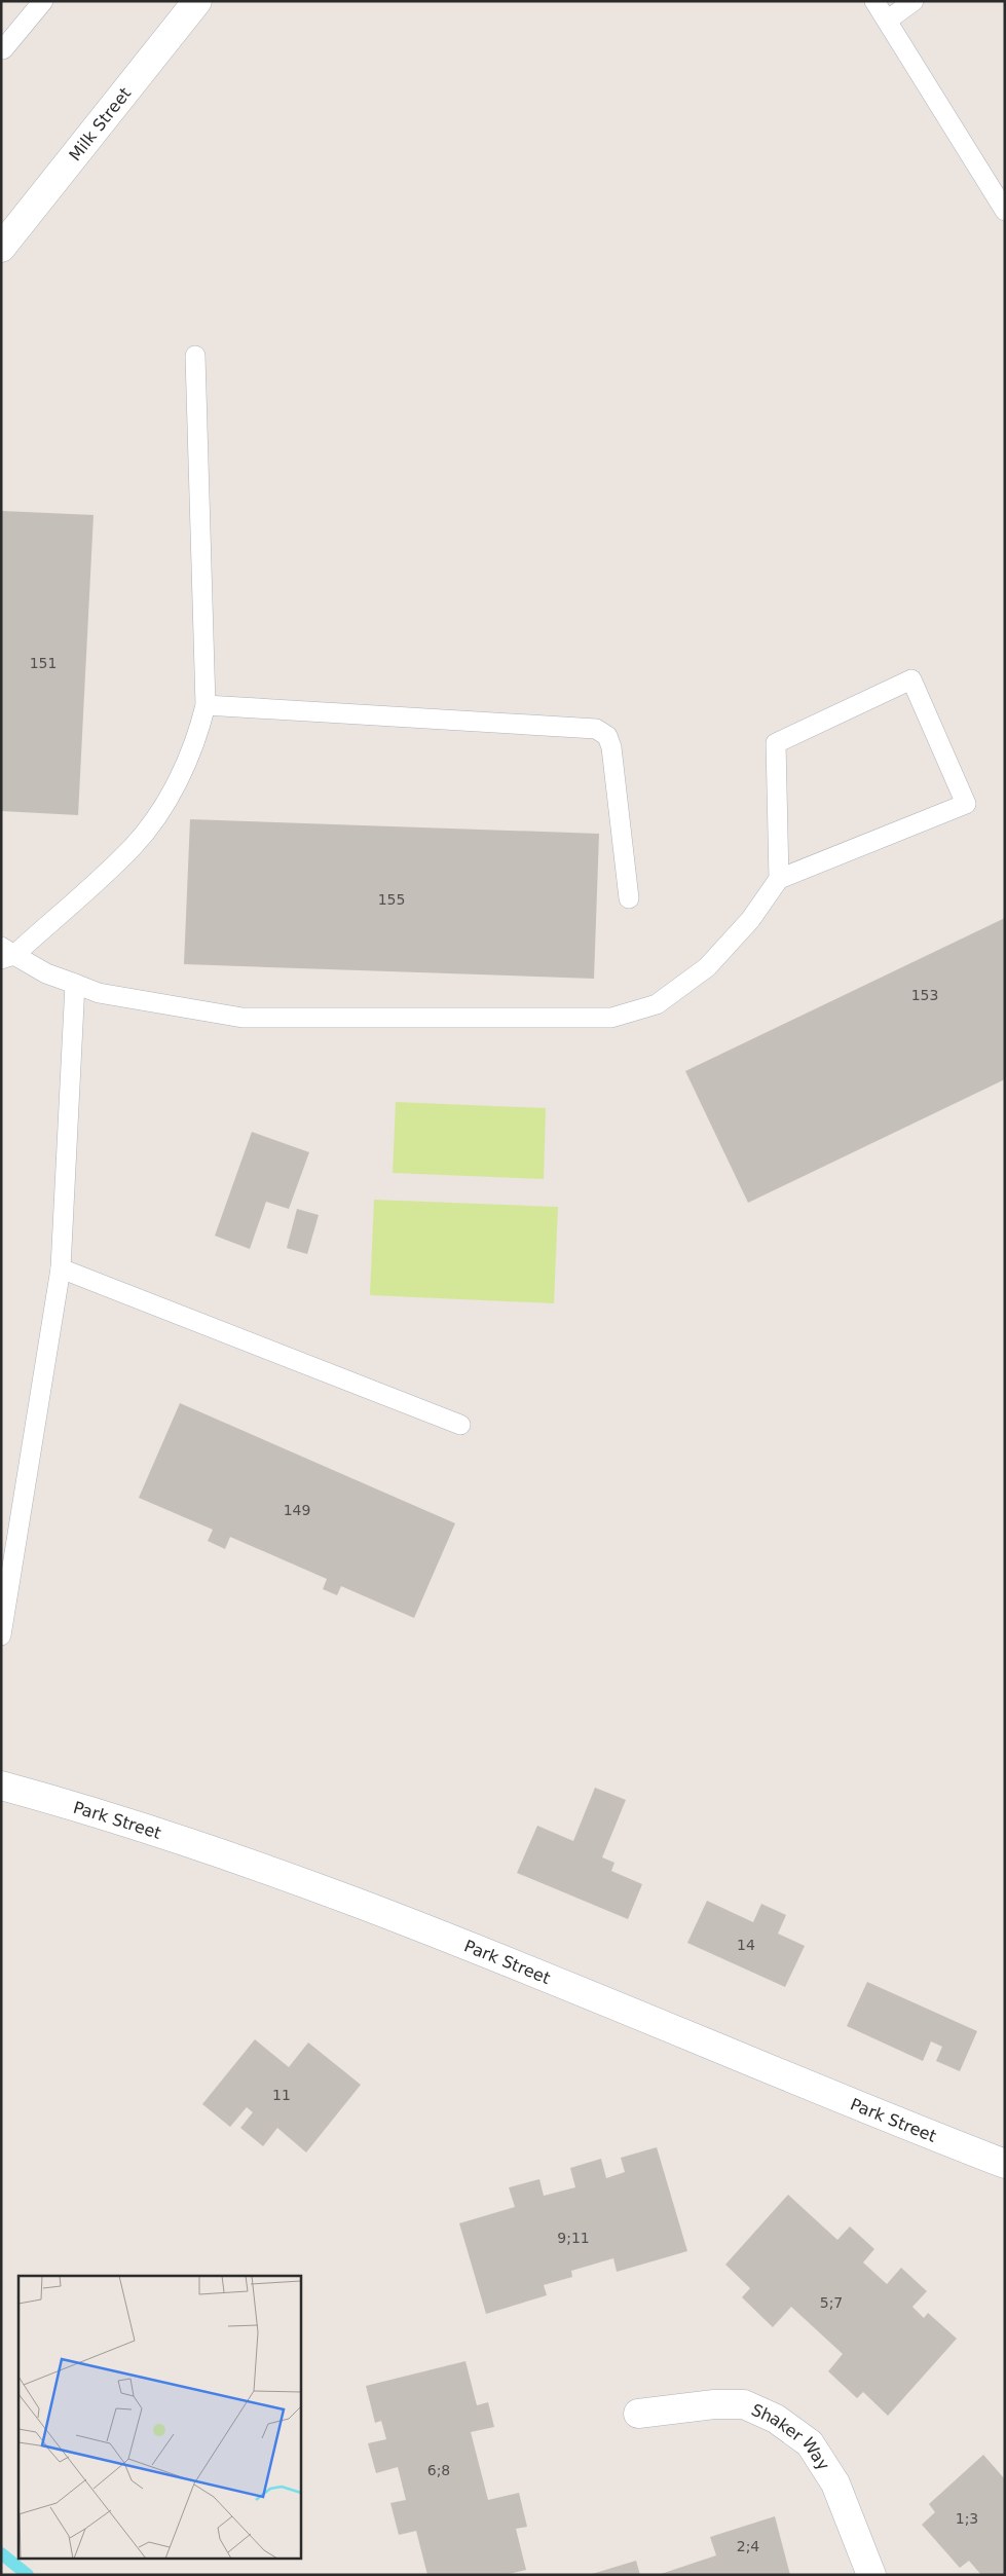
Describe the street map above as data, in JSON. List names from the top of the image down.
{
  "streets": {
    "street": ["Milk Street", "Park Street", "Shaker Way"]
  },
  "house_numbers": [
    "151",
    "155",
    "153",
    "149",
    "14",
    "11",
    "9;11",
    "5;7",
    "6;8",
    "1;3",
    "2;4"
  ]
}
